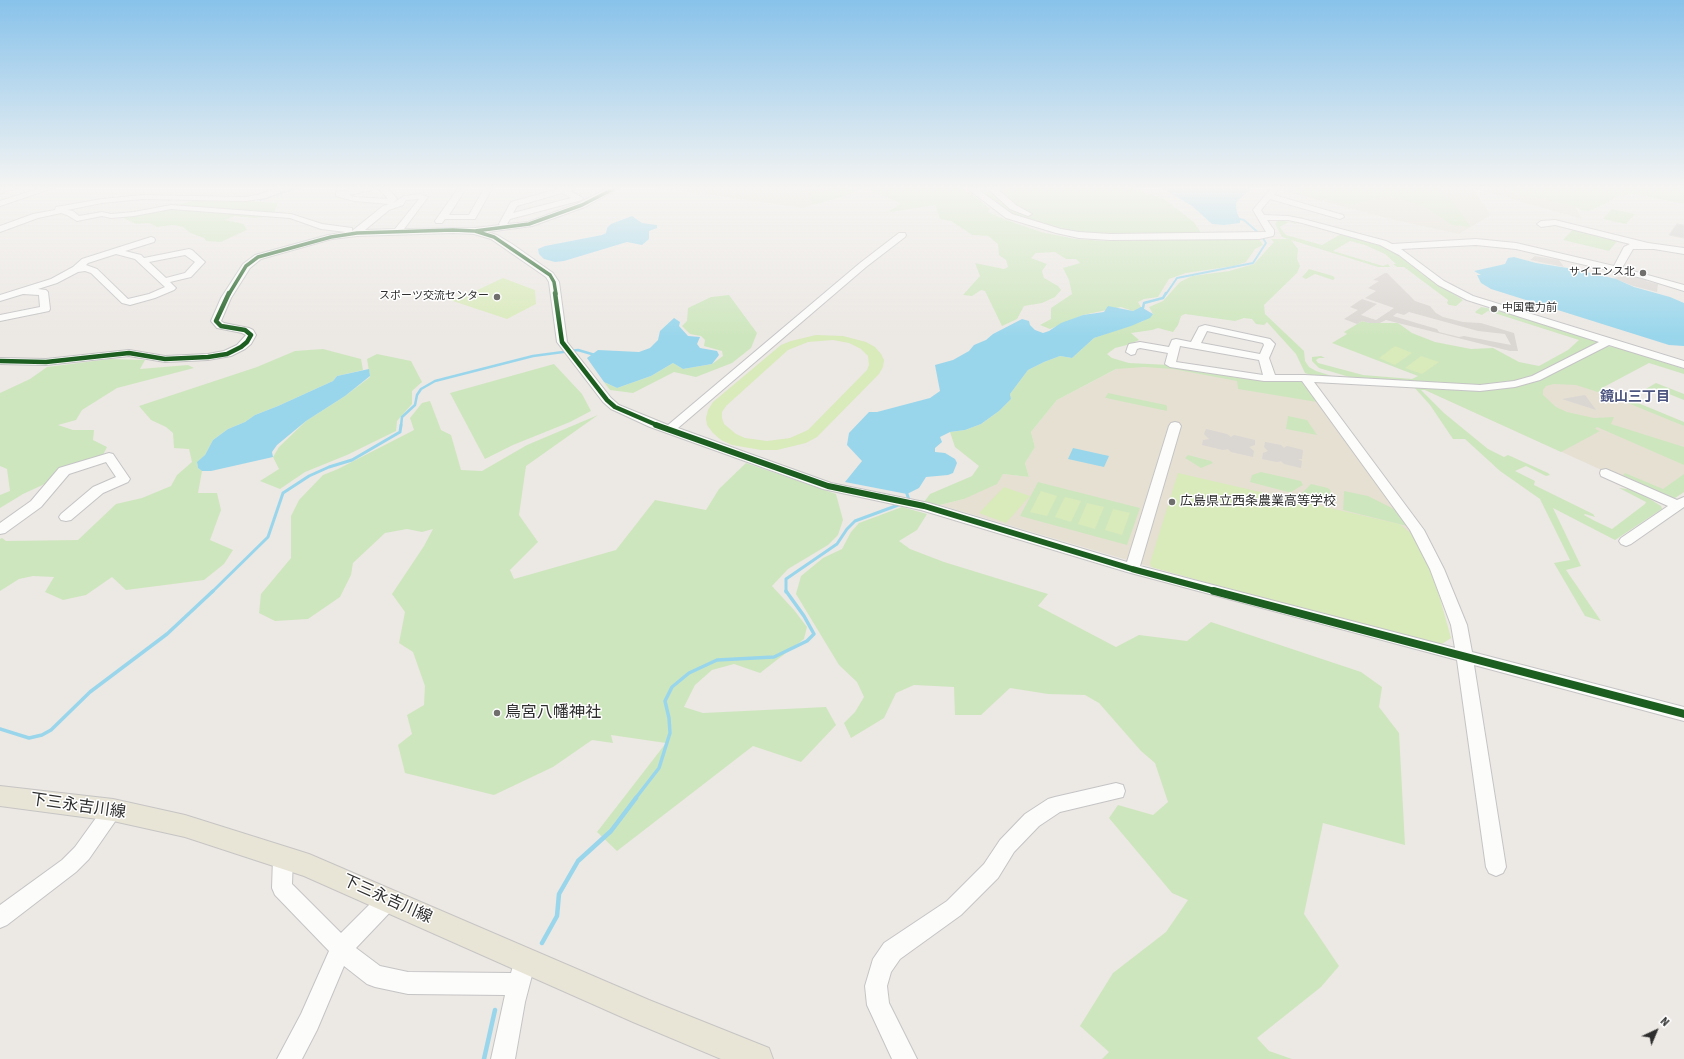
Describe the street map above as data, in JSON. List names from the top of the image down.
{
  "streets": {
    "main road": ["下三永吉川線"]
  },
  "districts": ["鏡山三丁目"],
  "places": [
    "サイエンス北",
    "スポーツ交流センター",
    "中国電力前",
    "広島県立西条農業高等学校",
    "鳥宮八幡神社"
  ],
  "north": "top right"
}
